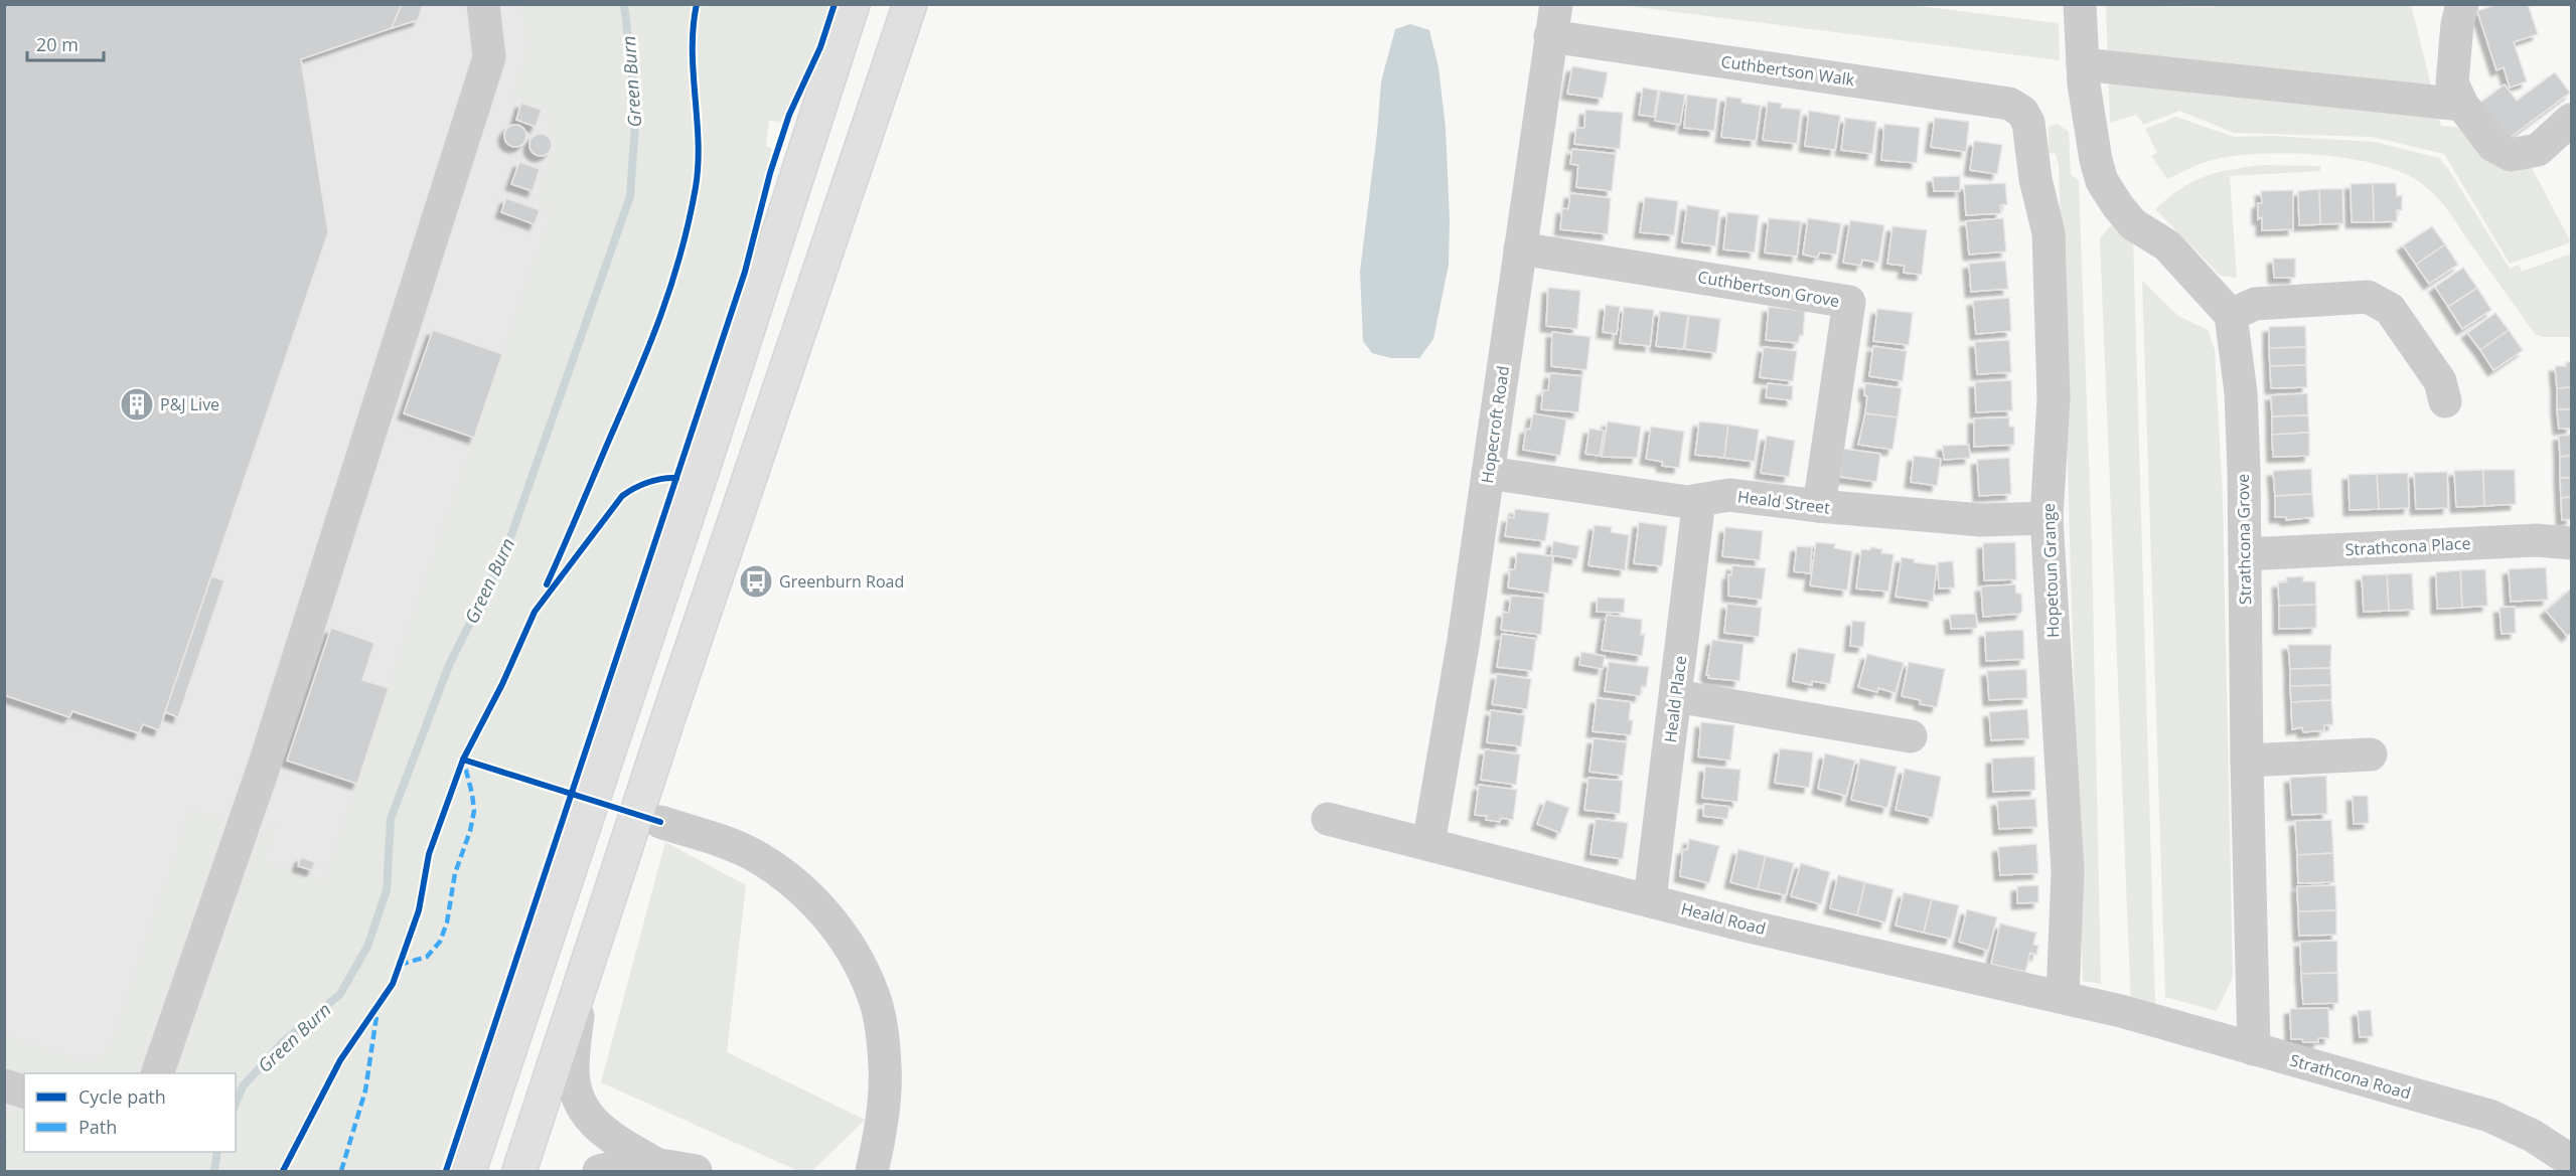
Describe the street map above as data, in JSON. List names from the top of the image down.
{
  "streets": {
    "street": [
      "Cuthbertson Walk",
      "Cuthbertson Grove",
      "Hopecroft Road",
      "Heald Street",
      "Strathcona Grove",
      "Strathcona Place",
      "Hopetoun Grange",
      "Heald Place",
      "Heald Road",
      "Strathcona Road"
    ]
  },
  "crossings": [
    ["Cuthbertson Walk", "Hopecroft Road"],
    ["Cuthbertson Walk", "Hopetoun Grange"],
    ["Cuthbertson Grove", "Hopecroft Road"],
    ["Cuthbertson Grove", "Heald Street"],
    ["Hopecroft Road", "Heald Street"],
    ["Hopecroft Road", "Heald Road"],
    ["Heald Street", "Hopetoun Grange"],
    ["Heald Street", "Heald Place"],
    ["Strathcona Grove", "Strathcona Place"],
    ["Strathcona Grove", "Strathcona Road"],
    ["Hopetoun Grange", "Heald Road"],
    ["Heald Place", "Heald Road"],
    ["Heald Road", "Strathcona Road"]
  ],
  "water": ["Green Burn"],
  "places": {
    "building": ["P&J Live"],
    "bus stop": ["Greenburn Road"]
  },
  "legend": ["Cycle path", "Path"],
  "scale_bar": "20 m"
}
